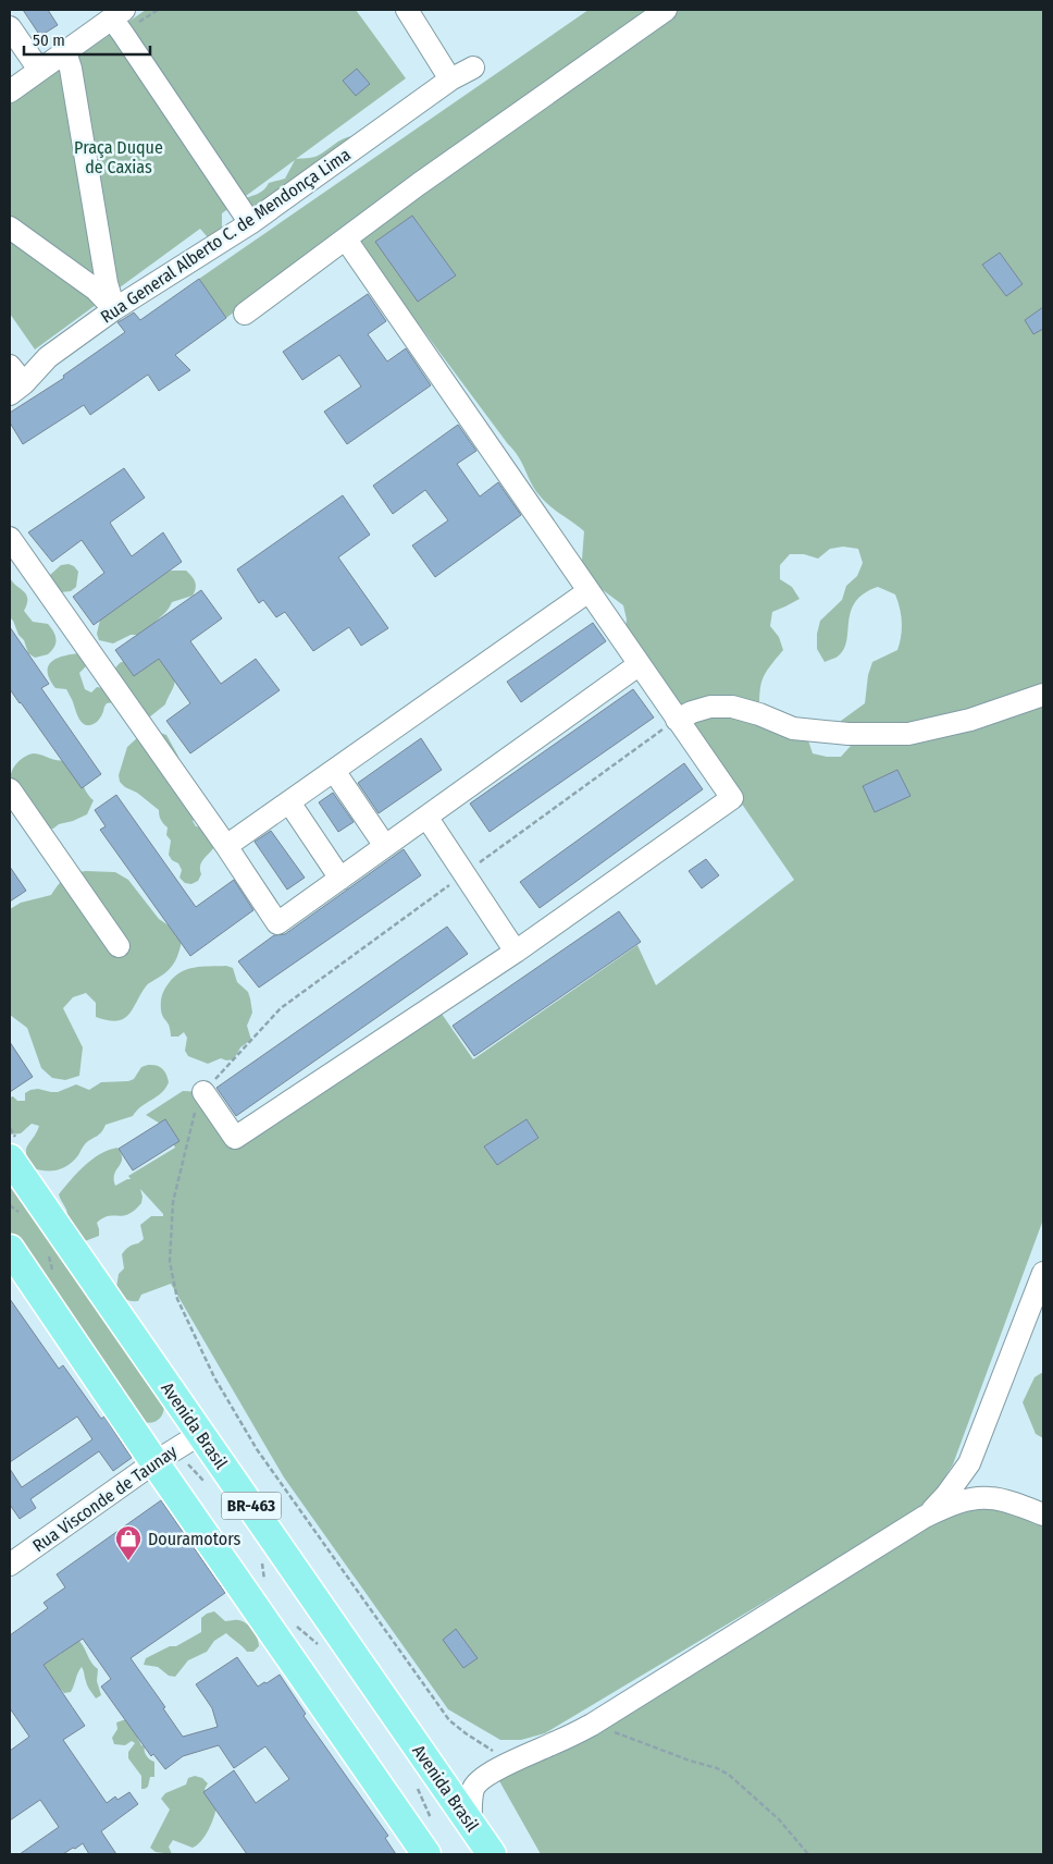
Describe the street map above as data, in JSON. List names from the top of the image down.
{
  "streets": {
    "main road": ["Avenida Brasil", "BR-463"],
    "street": ["Rua General Alberto C. de Mendonça Lima", "Rua Visconde de Taunay"]
  },
  "crossings": [
    ["Avenida Brasil", "Rua Visconde de Taunay"],
    ["Rua Visconde de Taunay", "BR-463"]
  ],
  "parks": ["Praça Duque de Caxias"],
  "places": {
    "shop": ["Douramotors"]
  },
  "scale_bar": "50 m"
}
